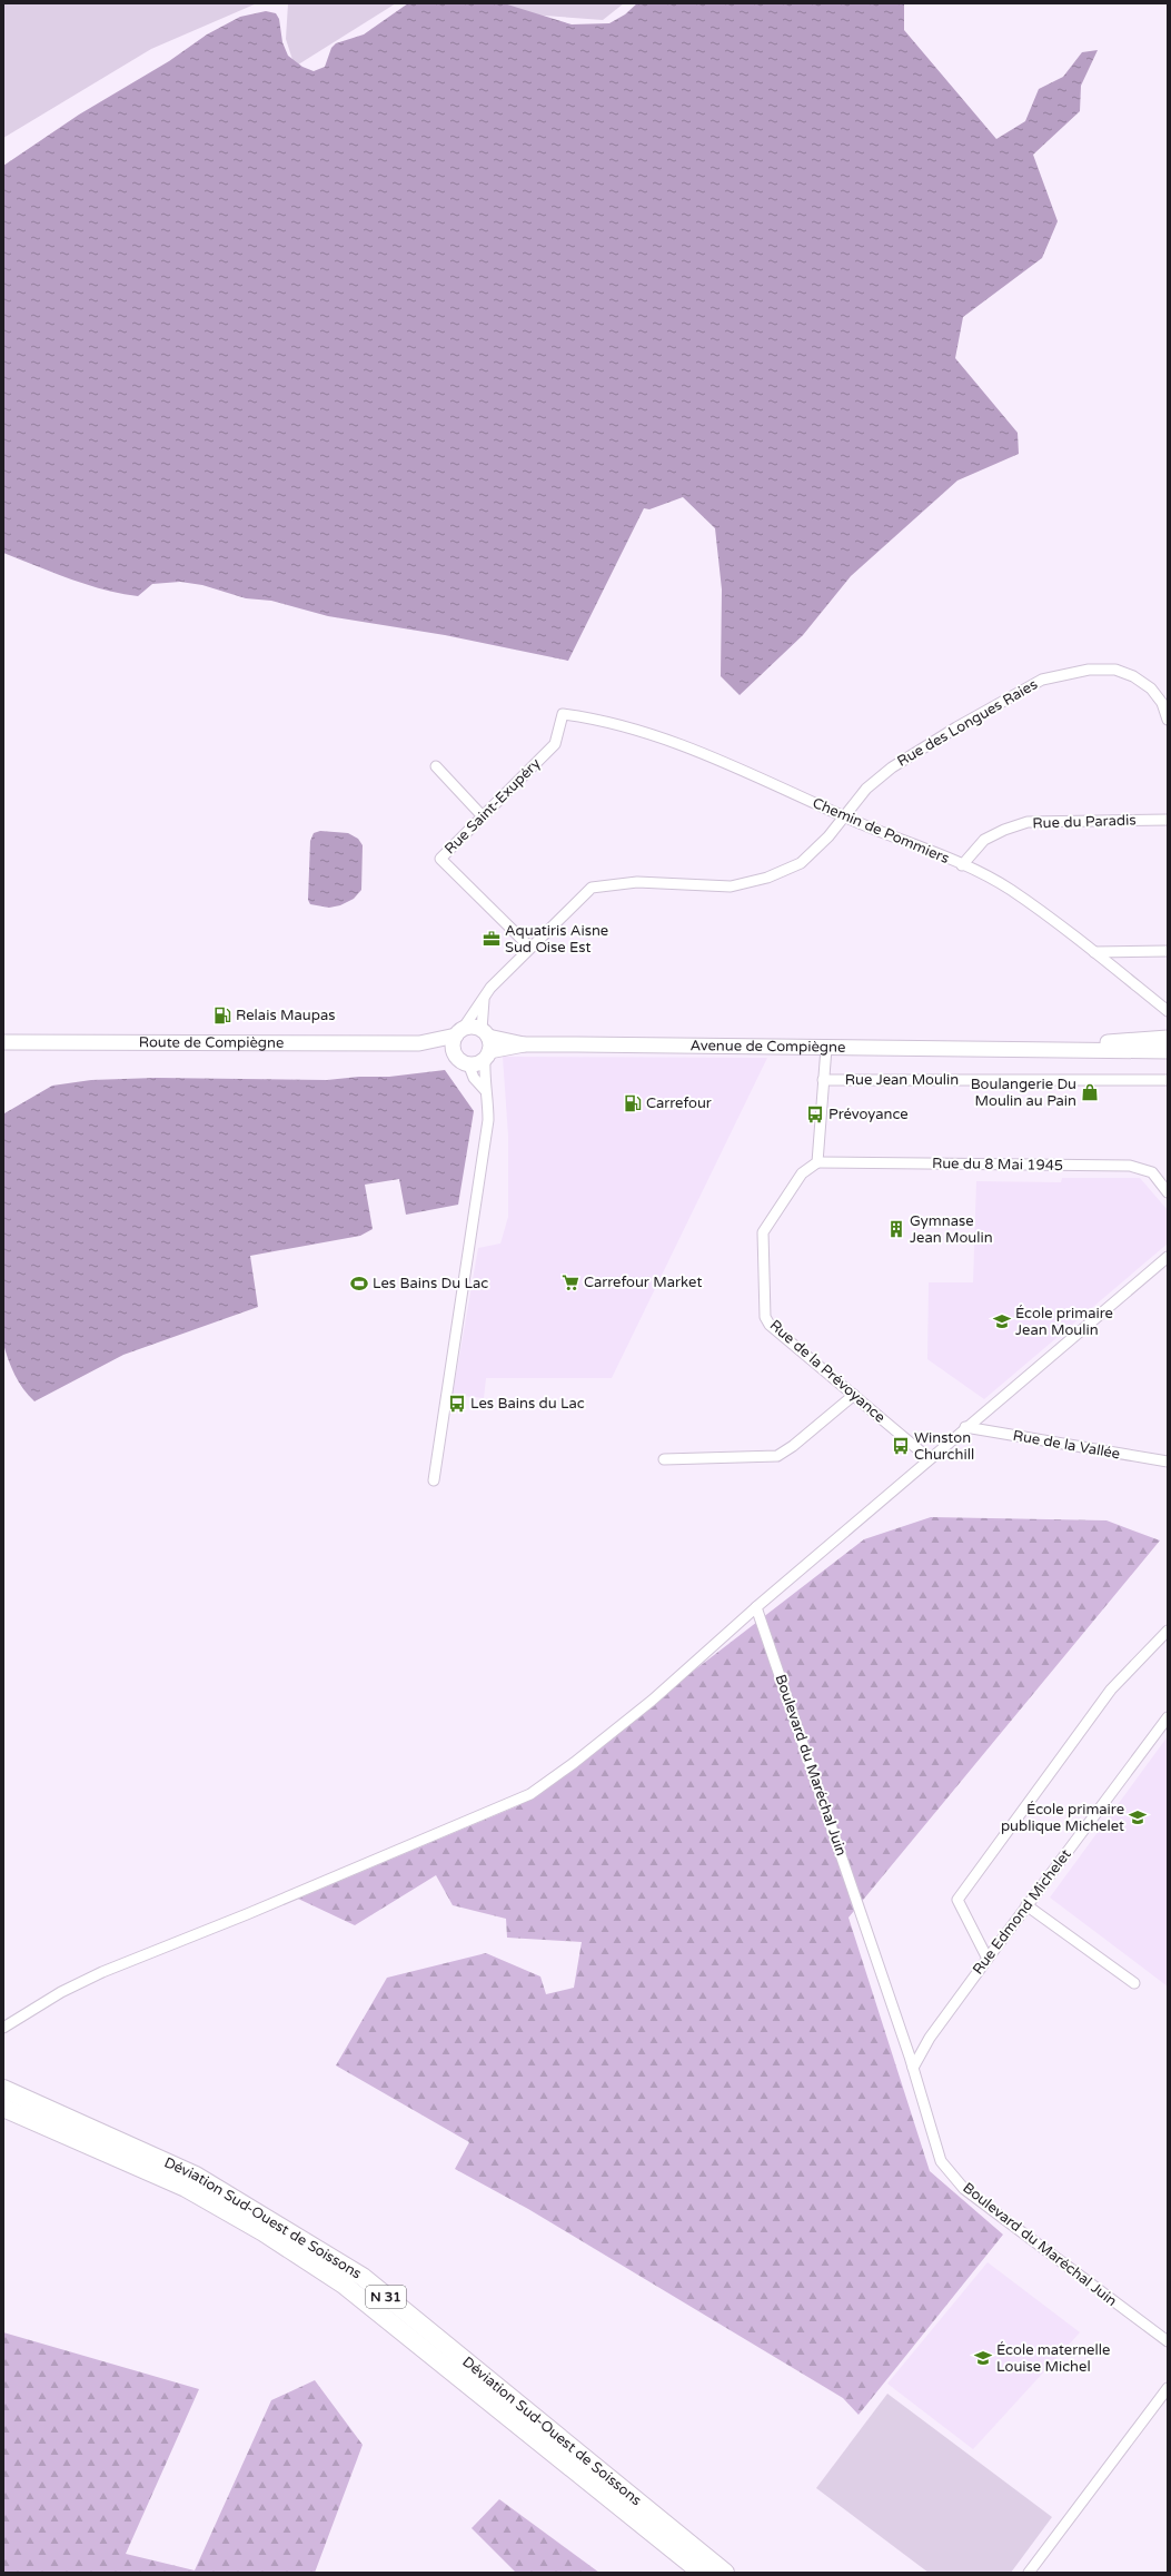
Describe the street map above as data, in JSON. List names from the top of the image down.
{
  "streets": {
    "highway": ["Déviation Sud-Ouest de Soissons", "N 31"],
    "main road": ["Route de Compiègne", "Avenue de Compiègne"],
    "street": [
      "Rue des Longues Raies",
      "Rue Saint-Exupéry",
      "Rue du Paradis",
      "Chemin de Pommiers",
      "Rue Jean Moulin",
      "Rue du 8 Mai 1945",
      "Rue de la Prévoyance",
      "Rue de la Vallée",
      "Boulevard du Maréchal Juin",
      "Rue Edmond Michelet"
    ]
  },
  "crossings": [
    ["Rue des Longues Raies", "Rue Saint-Exupéry"],
    ["Rue des Longues Raies", "Chemin de Pommiers"],
    ["Rue des Longues Raies", "Avenue de Compiègne"],
    ["Rue Saint-Exupéry", "Chemin de Pommiers"],
    ["Rue du Paradis", "Chemin de Pommiers"],
    ["Rue du 8 Mai 1945", "Rue de la Prévoyance"],
    ["Boulevard du Maréchal Juin", "Rue Edmond Michelet"]
  ],
  "places": {
    "office": ["Aquatiris Aisne Sud Oise Est"],
    "fuel station": ["Relais Maupas", "Carrefour"],
    "shop": ["Boulangerie Du Moulin au Pain"],
    "bus stop": ["Prévoyance", "Les Bains du Lac", "Winston Churchill"],
    "building": ["Gymnase Jean Moulin"],
    "supermarket": ["Carrefour Market"],
    "sports": ["Les Bains Du Lac"],
    "school or university": ["École primaire Jean Moulin", "École primaire publique Michelet", "École maternelle Louise Michel"]
  }
}
